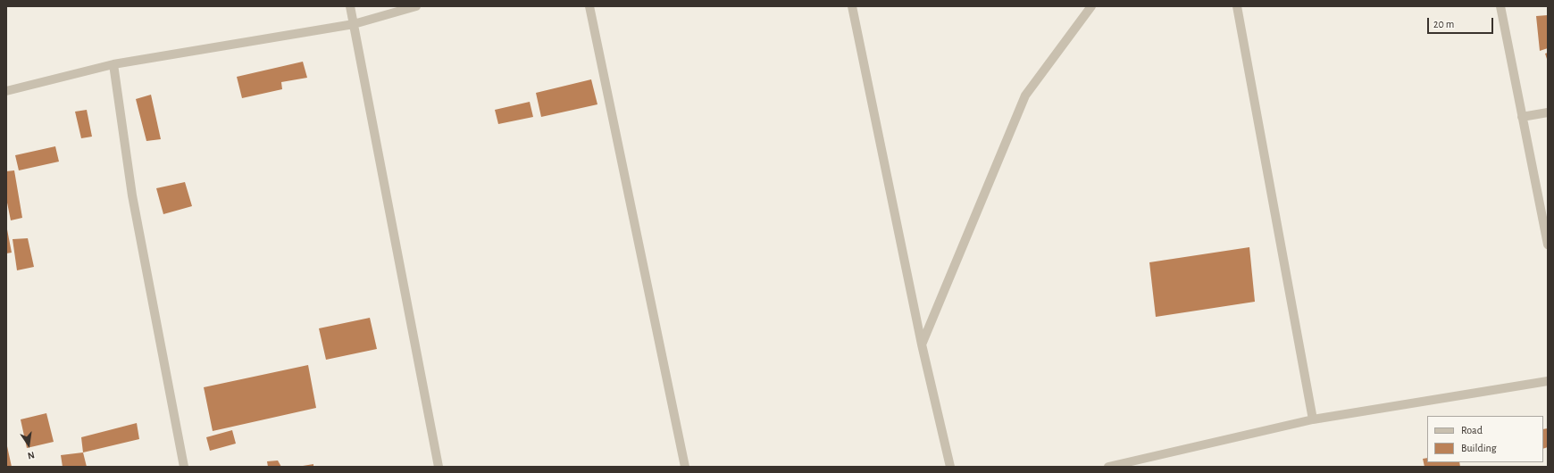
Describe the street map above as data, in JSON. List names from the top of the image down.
{
  "legend": ["Road", "Building"],
  "scale_bar": "20 m",
  "north": "bottom"
}
